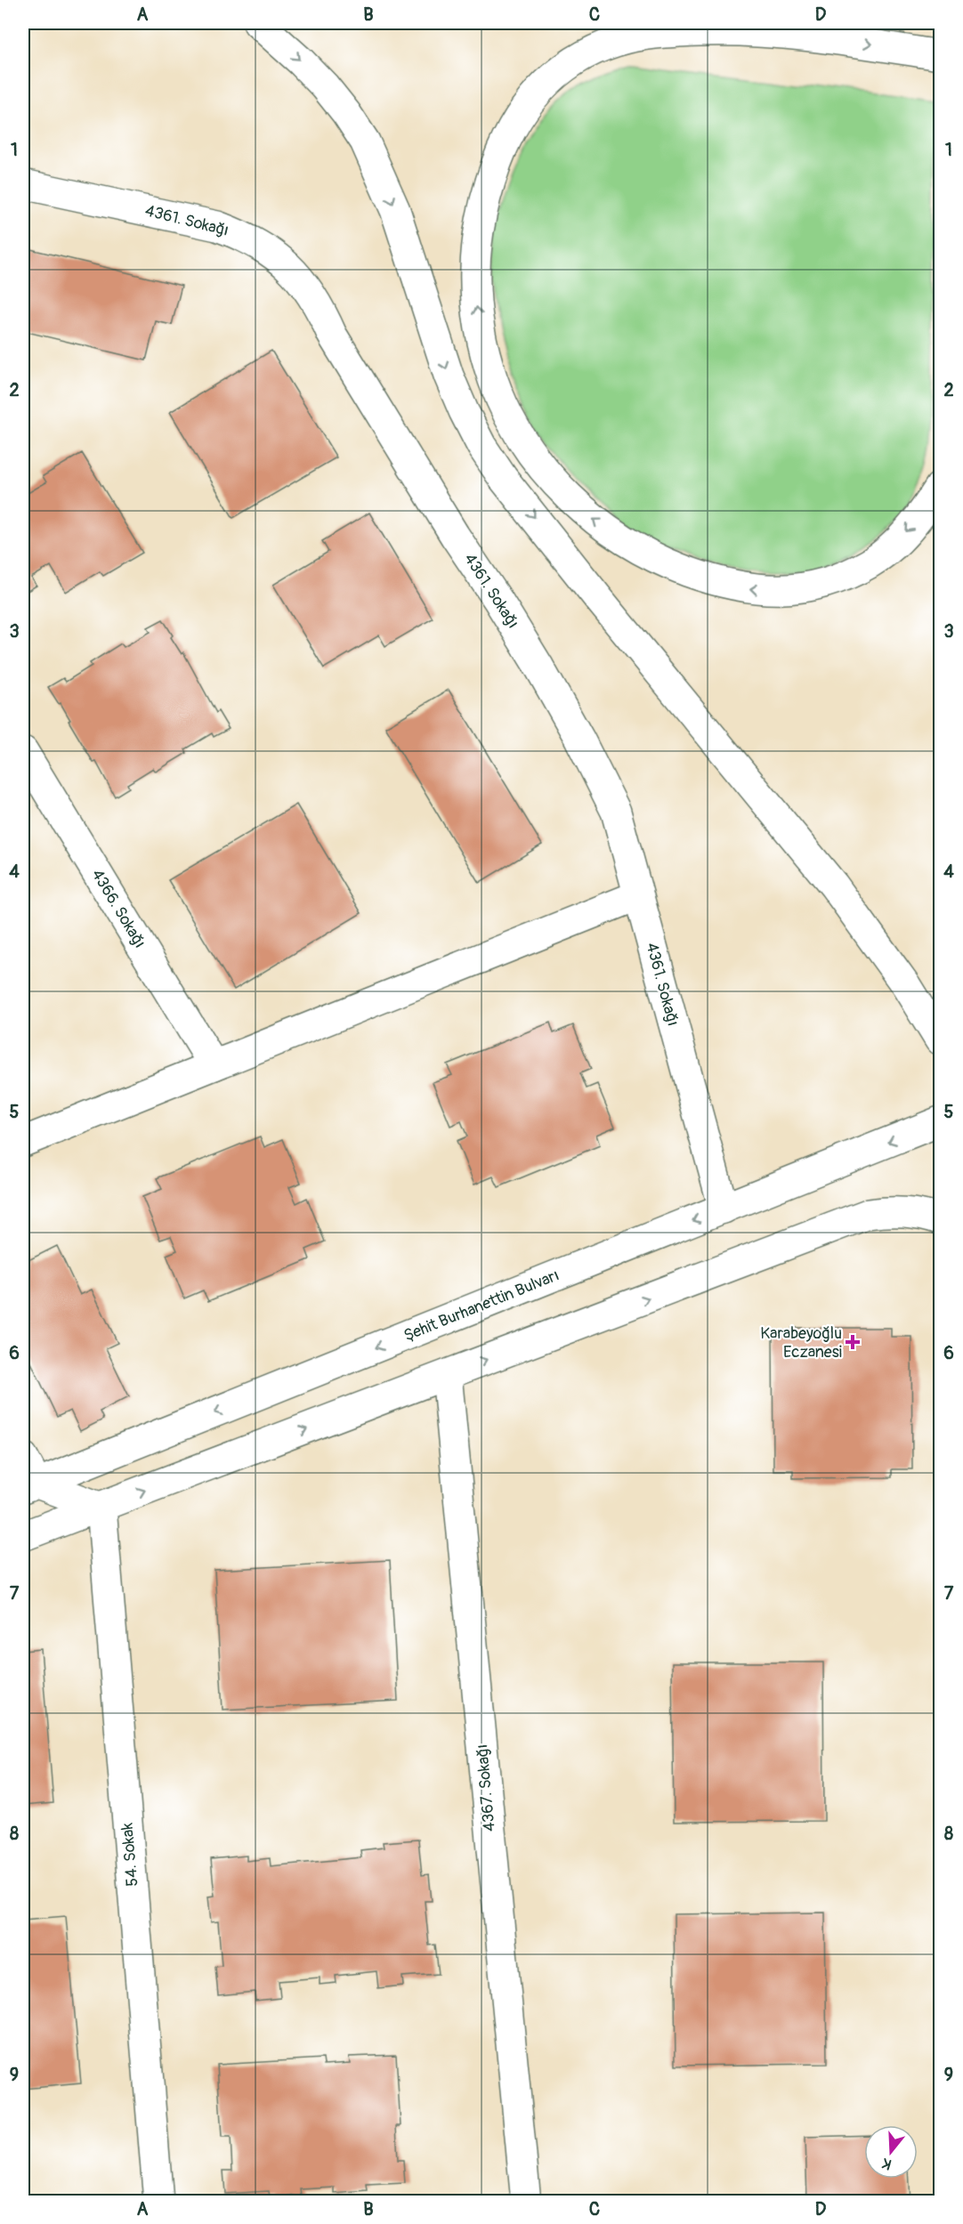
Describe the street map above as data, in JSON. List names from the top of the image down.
{
  "streets": {
    "main road": [
      "4361. Sokağı",
      "4366. Sokağı",
      "Şehit Burhanettin Bulvarı",
      "4367. Sokağı",
      "54. Sokak"
    ]
  },
  "crossings": [
    ["4361. Sokağı", "Şehit Burhanettin Bulvarı"]
  ],
  "places": {
    "health": ["Karabeyoğlu Eczanesi"]
  },
  "north": "bottom",
  "grid": {
    "columns": [
      "A",
      "B",
      "C",
      "D"
    ],
    "rows": [
      "1",
      "2",
      "3",
      "4",
      "5",
      "6",
      "7",
      "8",
      "9"
    ]
  }
}
